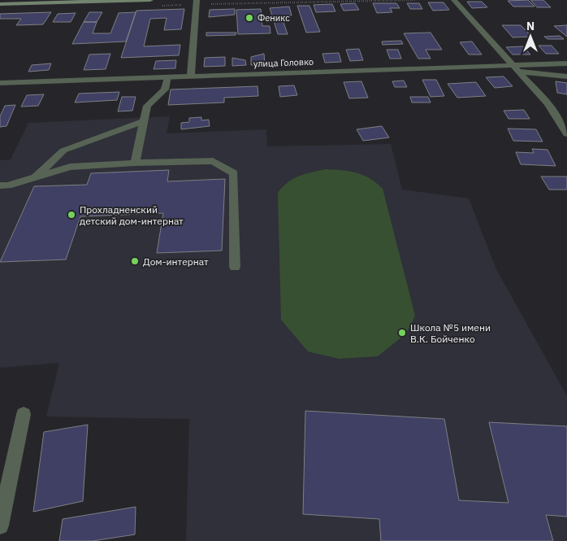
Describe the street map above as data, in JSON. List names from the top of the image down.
{
  "streets": {
    "street": ["улица Головко"]
  },
  "places": [
    "Феникс",
    "Прохладненский детский дом-интернат",
    "Дом-интернат",
    "Школа №5 имени В.К. Бойченко"
  ],
  "north": "top"
}
